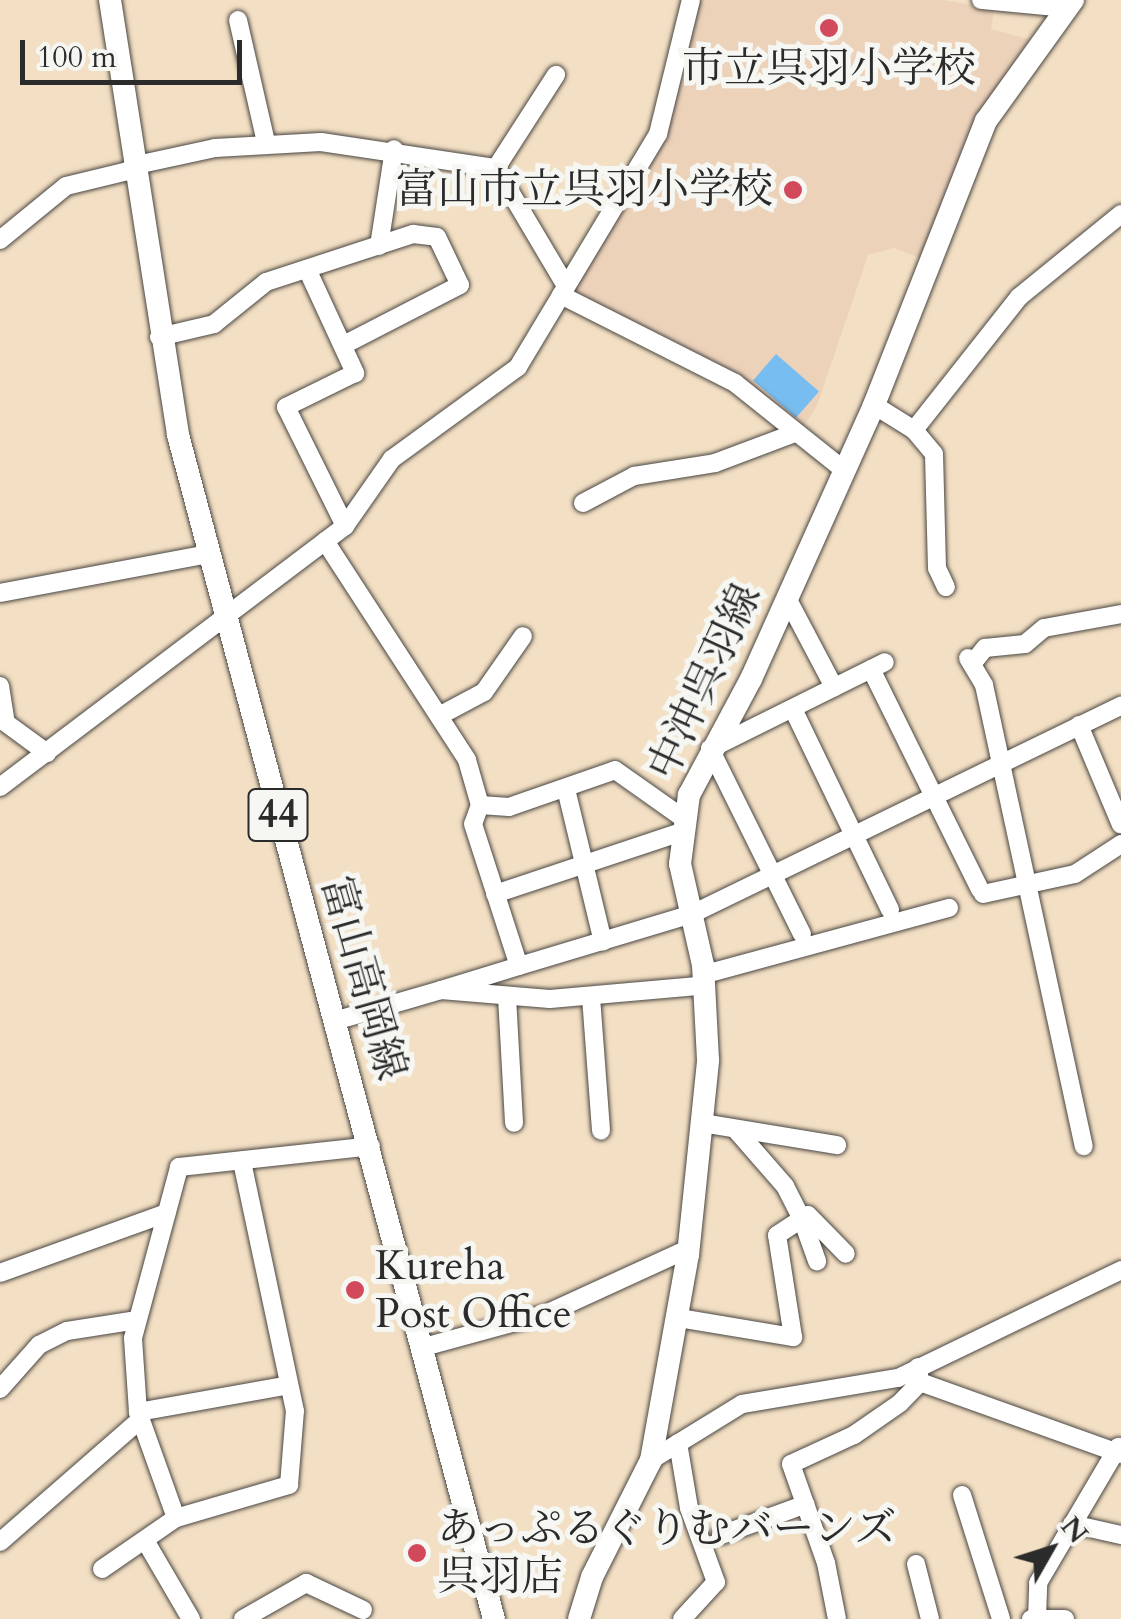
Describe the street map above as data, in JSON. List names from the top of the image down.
{
  "streets": {
    "main road": ["中沖呉羽線", "44", "富山高岡線"]
  },
  "places": [
    "市立呉羽小学校",
    "富山市立呉羽小学校",
    "Kureha Post Office",
    "あっぷるぐりむバーンズ 呉羽店"
  ],
  "scale_bar": "100 m",
  "north": "top right"
}
